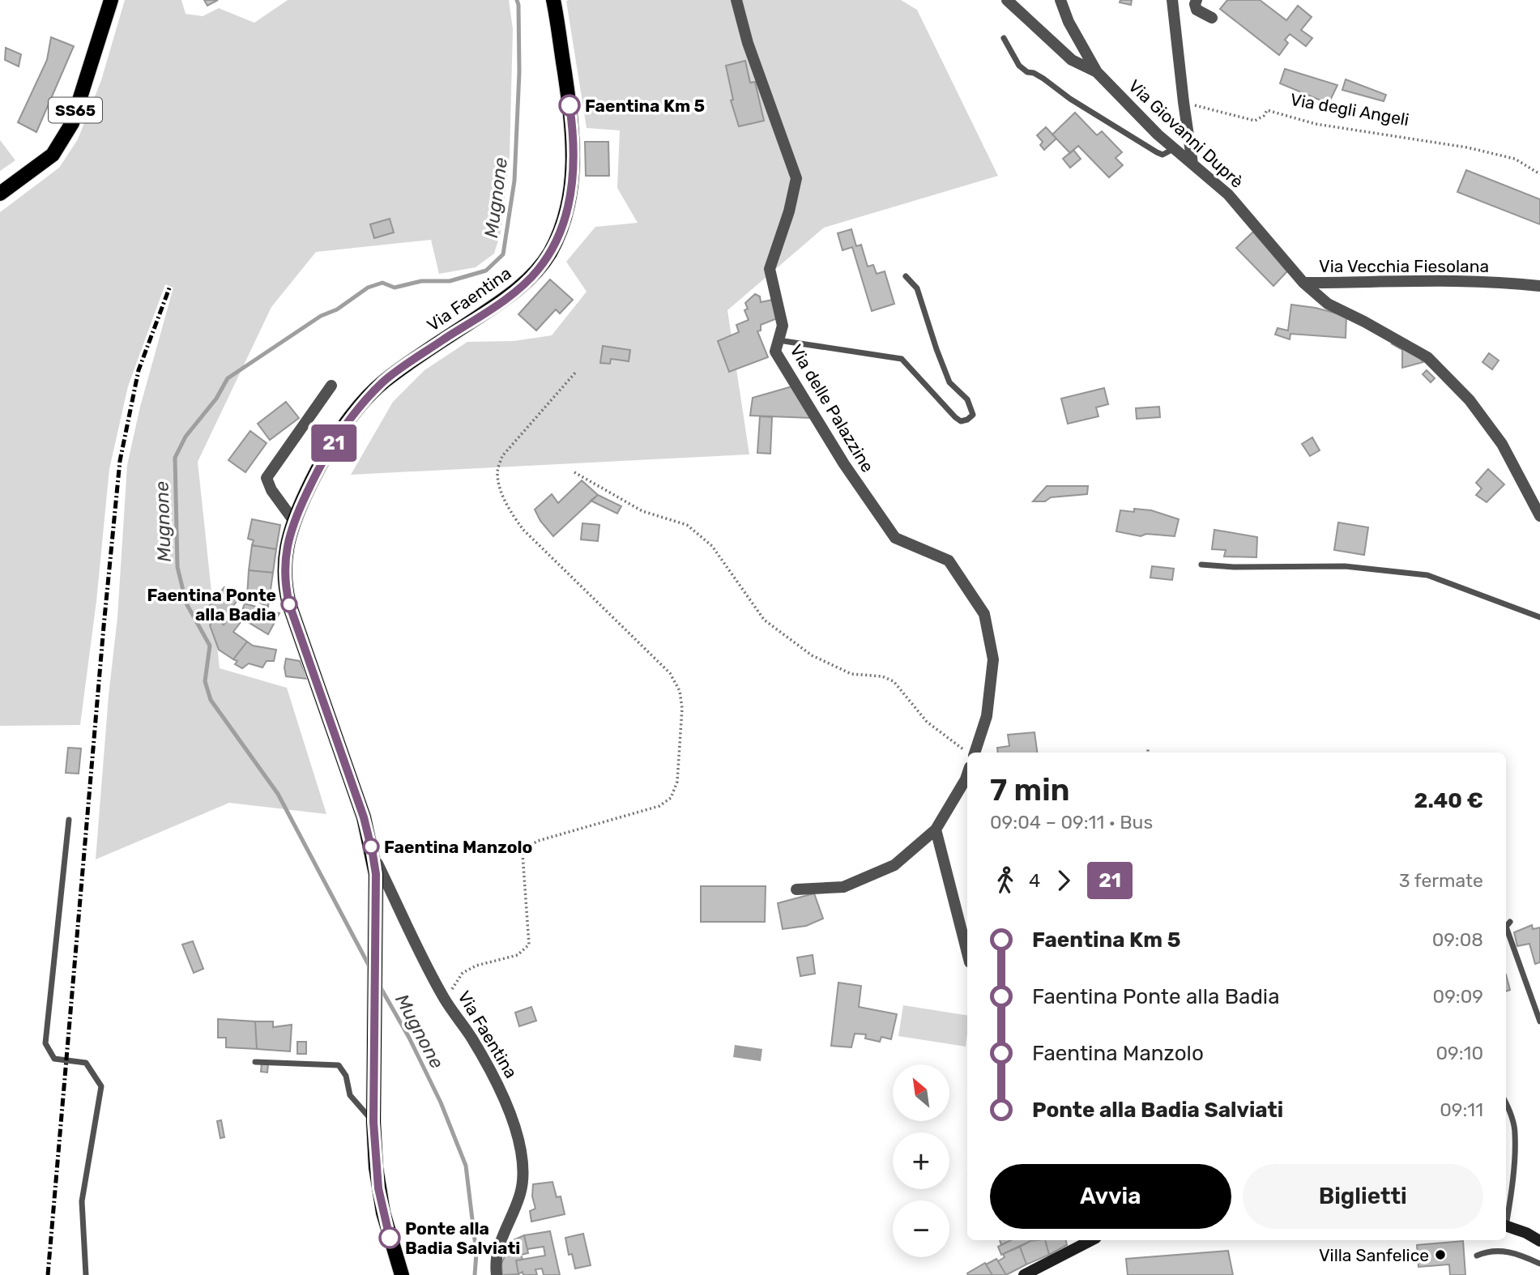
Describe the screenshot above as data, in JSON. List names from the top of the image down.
{
  "streets": {
    "main road": ["SS65", "Via Faentina"],
    "street": ["Via Giovanni Duprè", "Via Vecchia Fiesolana", "Via delle Palazzine"],
    "path": ["Via degli Angeli"]
  },
  "crossings": [
    ["Via Giovanni Duprè", "Via Vecchia Fiesolana"]
  ],
  "water": ["Mugnone"],
  "places": [
    "Faentina Km 5",
    "Faentina Ponte alla Badia",
    "Faentina Manzolo",
    "Ponte alla Badia Salviati",
    "Villa Sanfelice"
  ],
  "lines": ["bus line 21"],
  "north": "top left",
  "page": {
    "on_map": "21",
    "heading": ["7 min", "09:04 – 09:11 · Bus", "2.40 €"],
    "legs": ["4", "21", "3 fermate"],
    "list": [
      {
        "name": "Faentina Km 5",
        "value": "09:08"
      },
      {
        "name": "Faentina Ponte alla Badia",
        "value": "09:09"
      },
      {
        "name": "Faentina Manzolo",
        "value": "09:10"
      },
      {
        "name": "Ponte alla Badia Salviati",
        "value": "09:11"
      }
    ],
    "map_buttons": ["+", "−"],
    "buttons": ["Avvia", "Biglietti"]
  }
}
